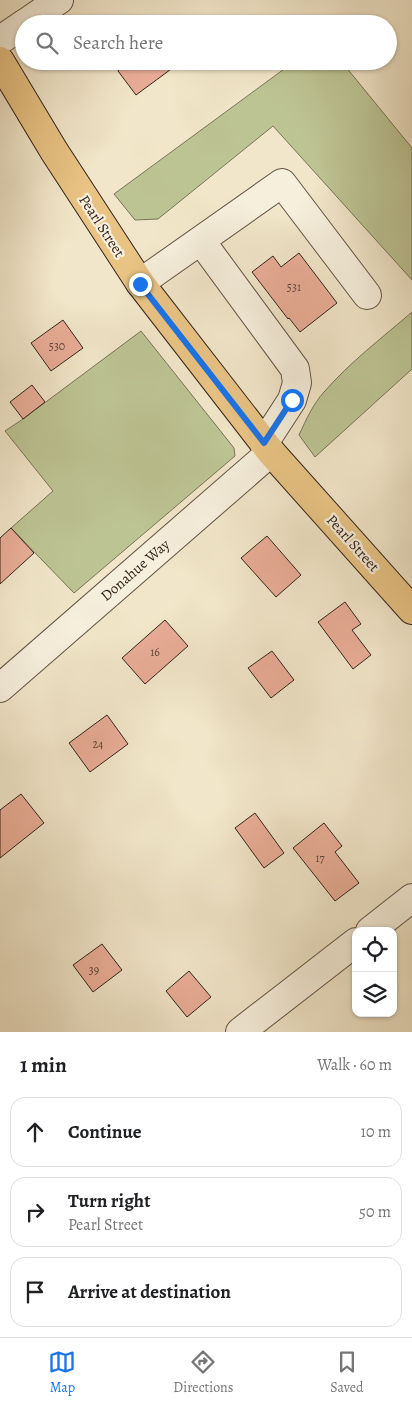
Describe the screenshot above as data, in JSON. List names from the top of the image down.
{
  "streets": {
    "main road": ["Pearl Street"],
    "street": ["Donahue Way"]
  },
  "crossings": [
    ["Pearl Street", "Donahue Way"]
  ],
  "house_numbers": [
    "531",
    "530",
    "16",
    "24",
    "17",
    "39"
  ],
  "page": {
    "search": "Search here",
    "heading": ["1 min", "Walk · 60 m"],
    "list": [
      ["Continue", "10 m"],
      ["Turn right", "Pearl Street", "50 m"],
      "Arrive at destination"
    ],
    "nav": ["Map", "Directions", "Saved"]
  }
}
